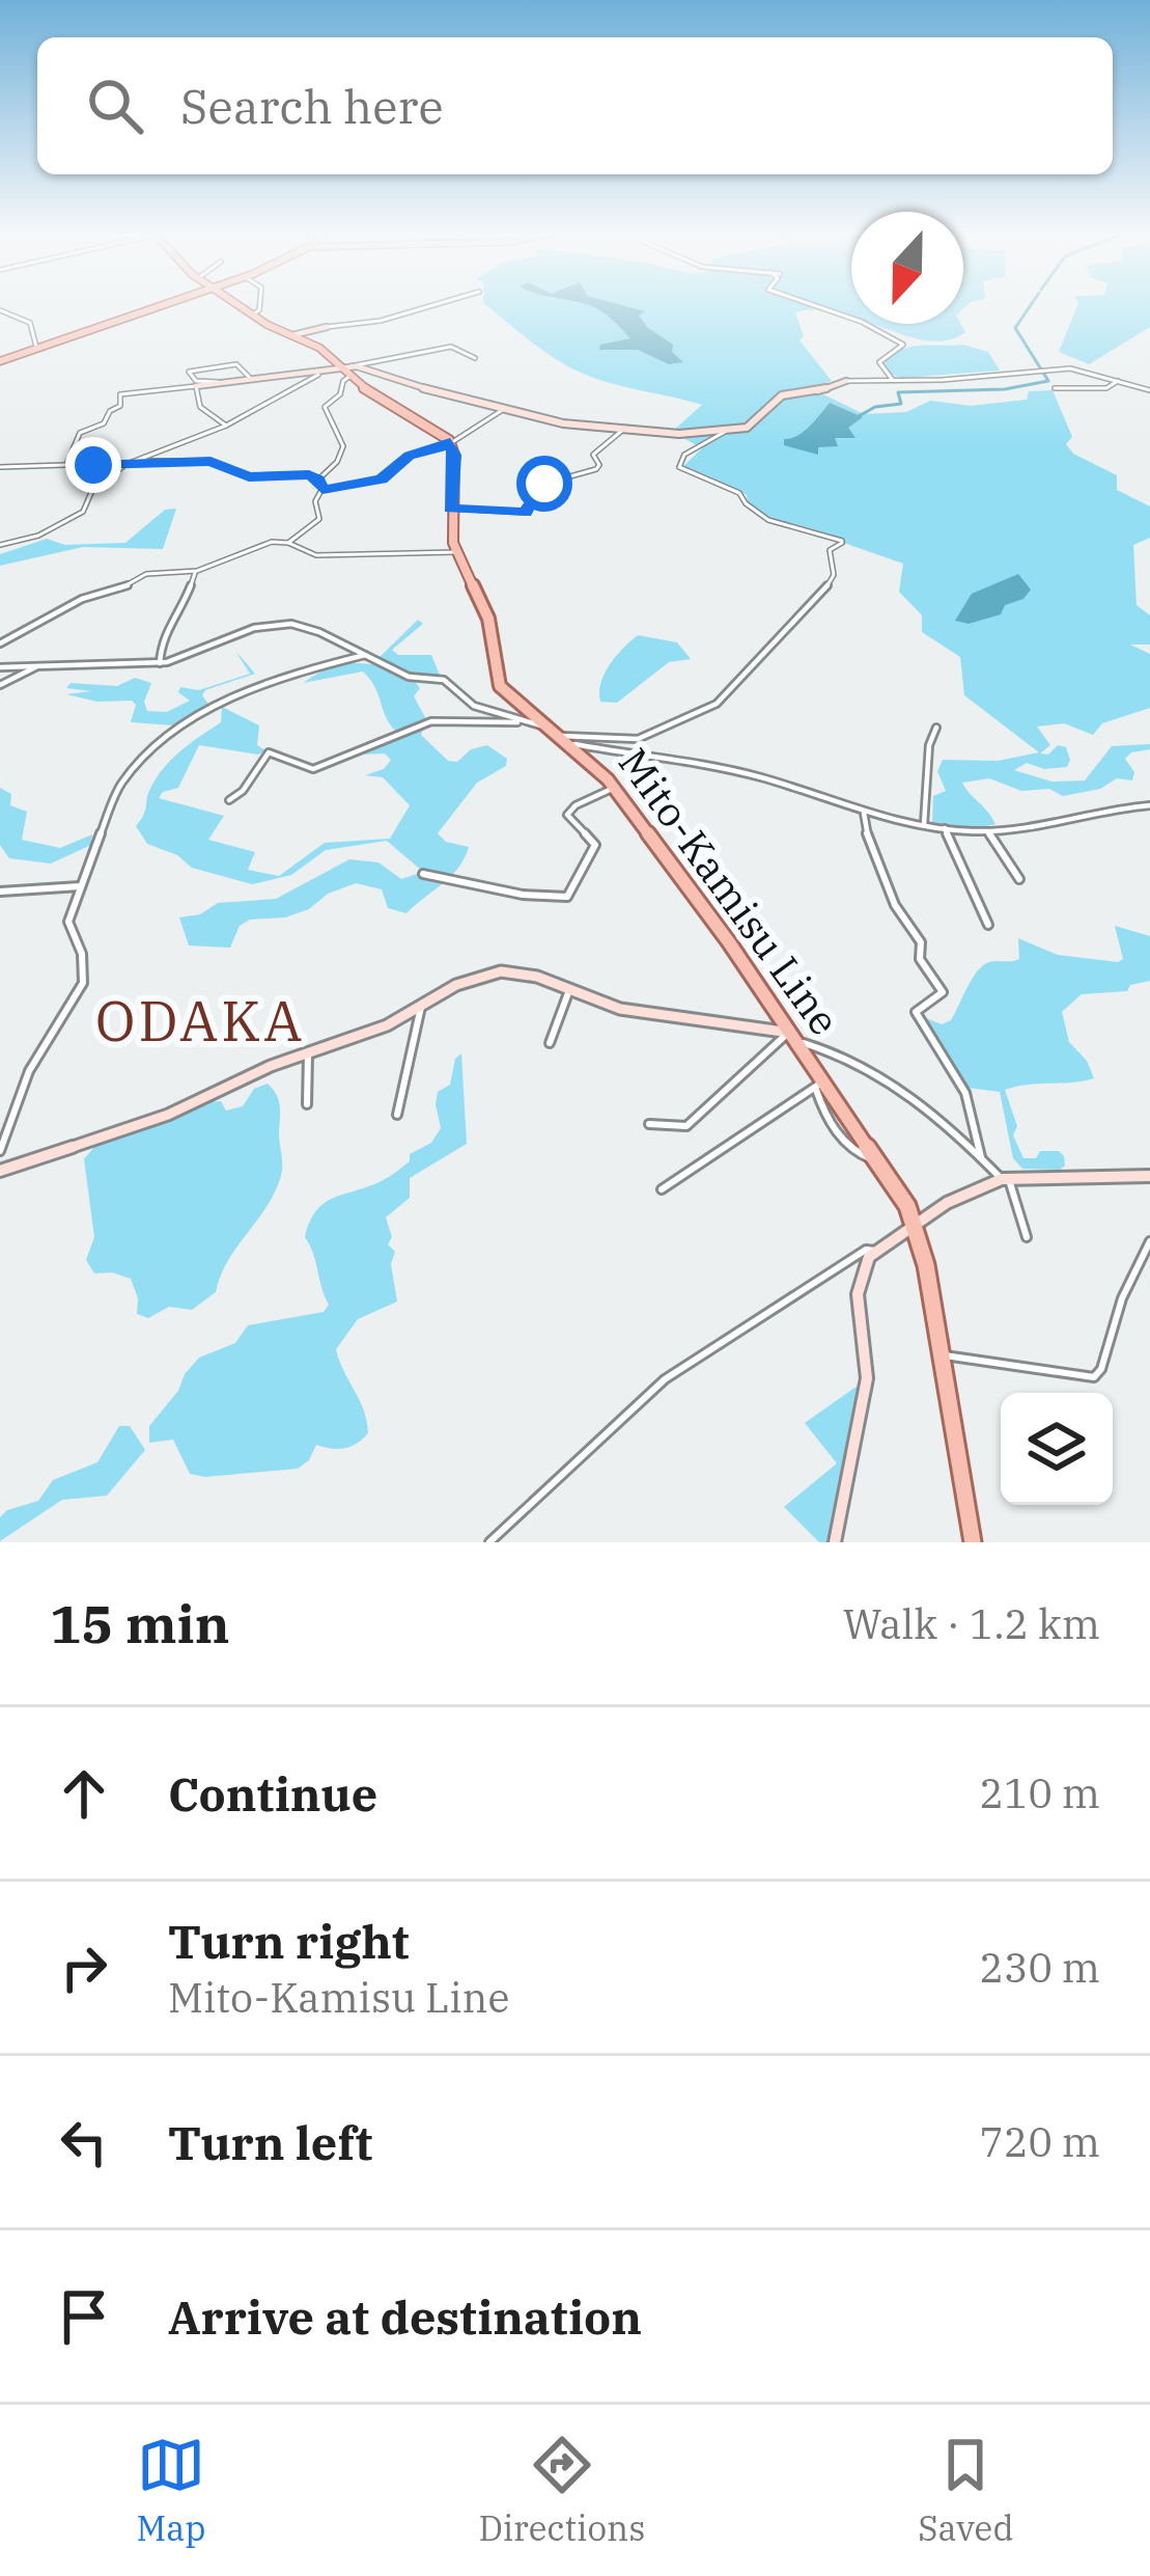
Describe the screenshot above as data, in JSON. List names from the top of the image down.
{
  "streets": {
    "main road": ["Mito-Kamisu Line"]
  },
  "districts": ["ODAKA"],
  "north": "bottom",
  "page": {
    "search": "Search here",
    "heading": ["15 min", "Walk · 1.2 km"],
    "list": [
      ["Continue", "210 m"],
      ["Turn right", "Mito-Kamisu Line", "230 m"],
      ["Turn left", "720 m"],
      "Arrive at destination"
    ],
    "nav": ["Map", "Directions", "Saved"]
  }
}
